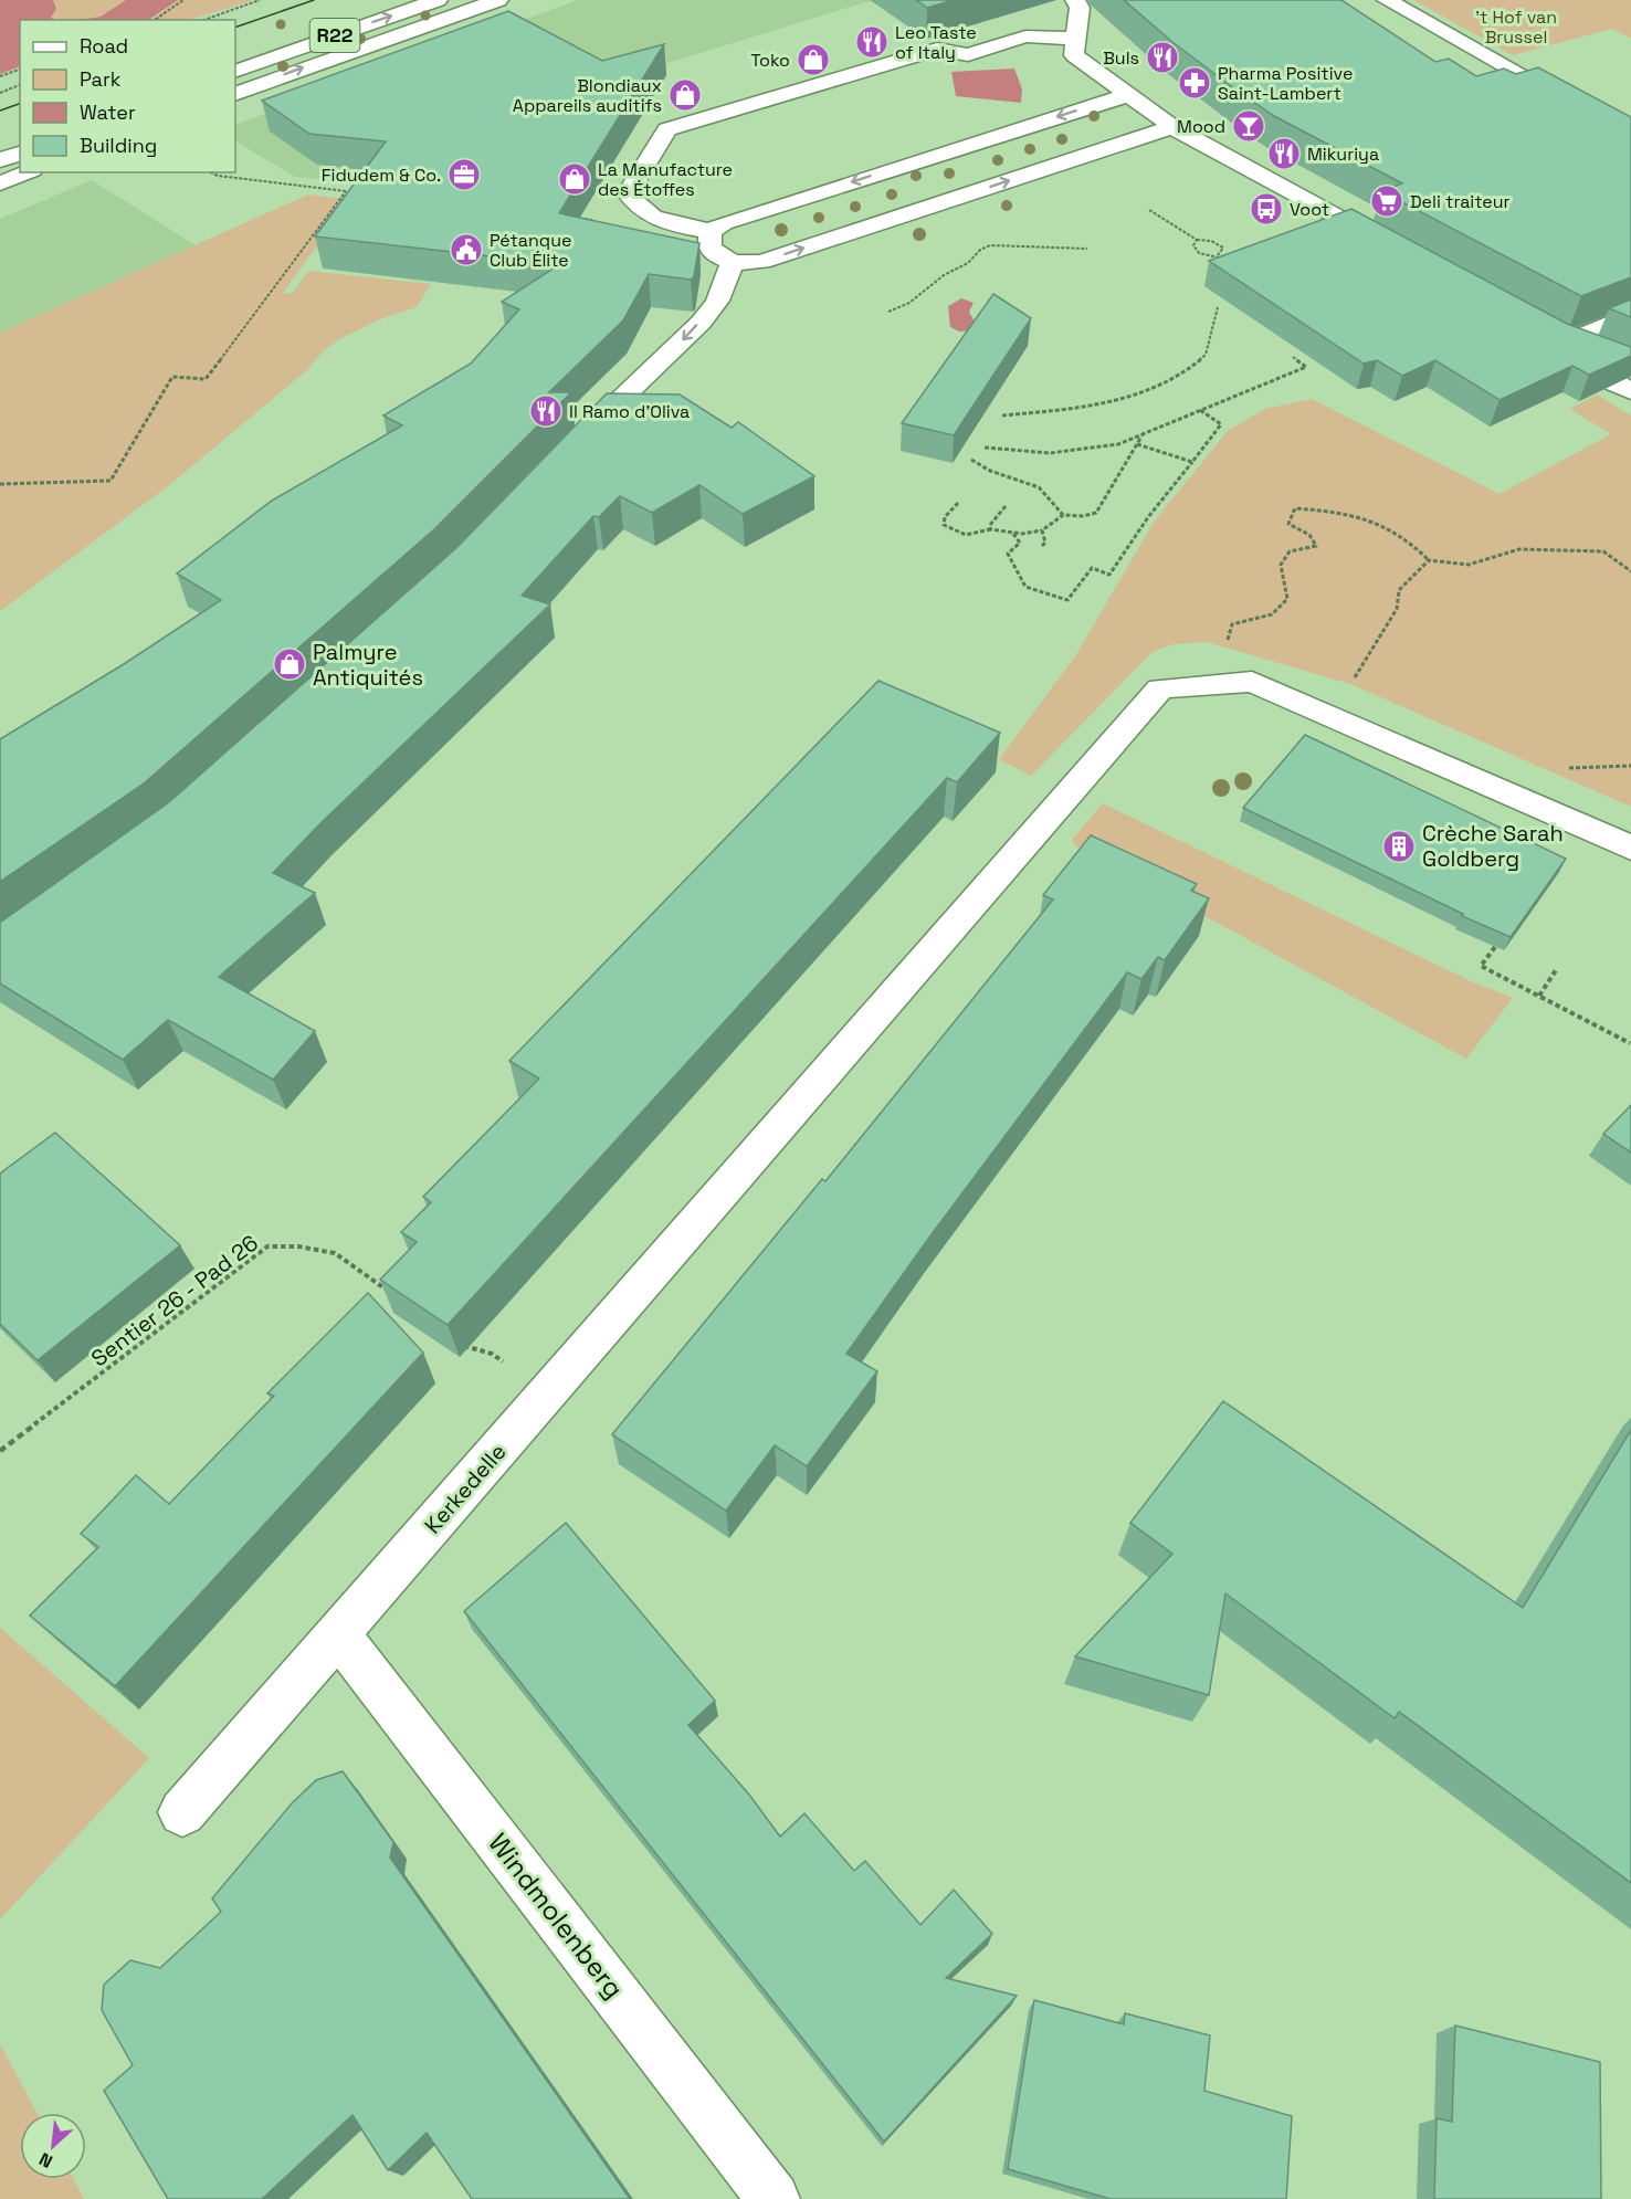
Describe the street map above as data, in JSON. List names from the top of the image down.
{
  "streets": {
    "main road": ["R22", "Kerkedelle", "Windmolenberg"],
    "path": ["Sentier 26 - Pad 26"]
  },
  "crossings": [
    ["Kerkedelle", "Windmolenberg"]
  ],
  "parks": ["'t Hof van Brussel"],
  "places": {
    "restaurant": [
      "Leo Taste of Italy",
      "Buls",
      "Mikuriya",
      "Il Ramo d'Oliva"
    ],
    "shop": [
      "Toko",
      "Blondiaux Appareils auditifs",
      "La Manufacture des Étoffes",
      "Palmyre Antiquités"
    ],
    "pharmacy": ["Pharma Positive Saint-Lambert"],
    "bar": ["Mood"],
    "office": ["Fidudem & Co."],
    "supermarket": ["Deli traiteur"],
    "bus stop": ["Voot"],
    "public building": ["Pétanque Club Élite"],
    "building": ["Crèche Sarah Goldberg"]
  },
  "legend": [
    "Road",
    "Park",
    "Water",
    "Building"
  ],
  "north": "bottom left"
}
